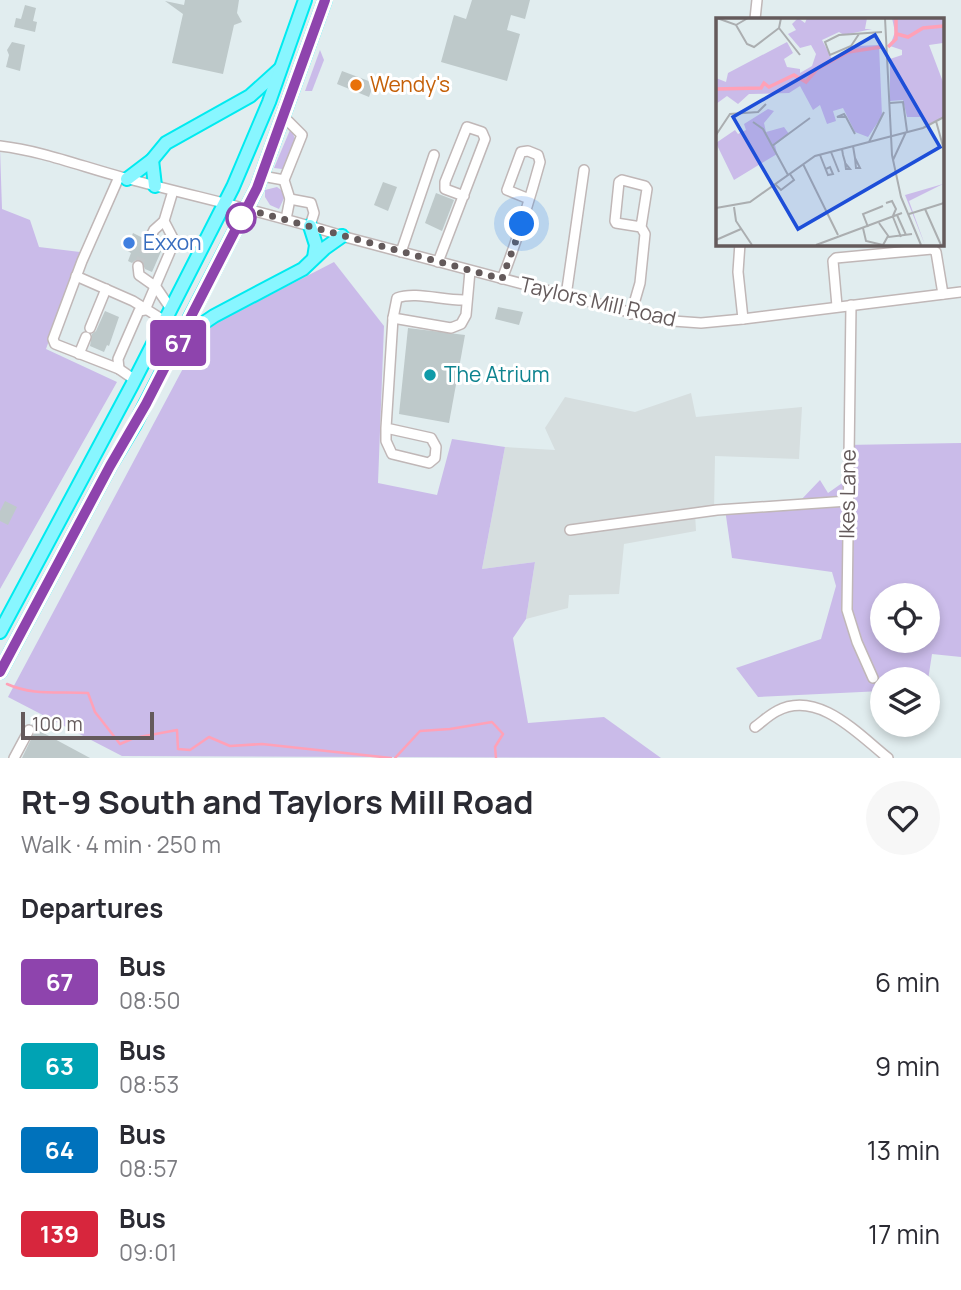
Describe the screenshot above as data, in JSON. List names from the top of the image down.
{
  "streets": {
    "street": ["Taylors Mill Road", "Ikes Lane"]
  },
  "crossings": [
    ["Taylors Mill Road", "Ikes Lane"]
  ],
  "places": ["Wendy's", "Exxon", "The Atrium"],
  "lines": ["bus line 67"],
  "scale_bar": "100 m",
  "page": {
    "on_map": "67",
    "scale": "100 m",
    "heading": [
      ["Rt-9 South and Taylors Mill Road", "Walk · 4 min · 250 m"],
      "Departures"
    ],
    "list": [
      {
        "mark": "67",
        "name": "Bus",
        "note": "08:50",
        "value": "6 min"
      },
      {
        "mark": "63",
        "name": "Bus",
        "note": "08:53",
        "value": "9 min"
      },
      {
        "mark": "64",
        "name": "Bus",
        "note": "08:57",
        "value": "13 min"
      },
      {
        "mark": "139",
        "name": "Bus",
        "note": "09:01",
        "value": "17 min"
      }
    ]
  }
}
